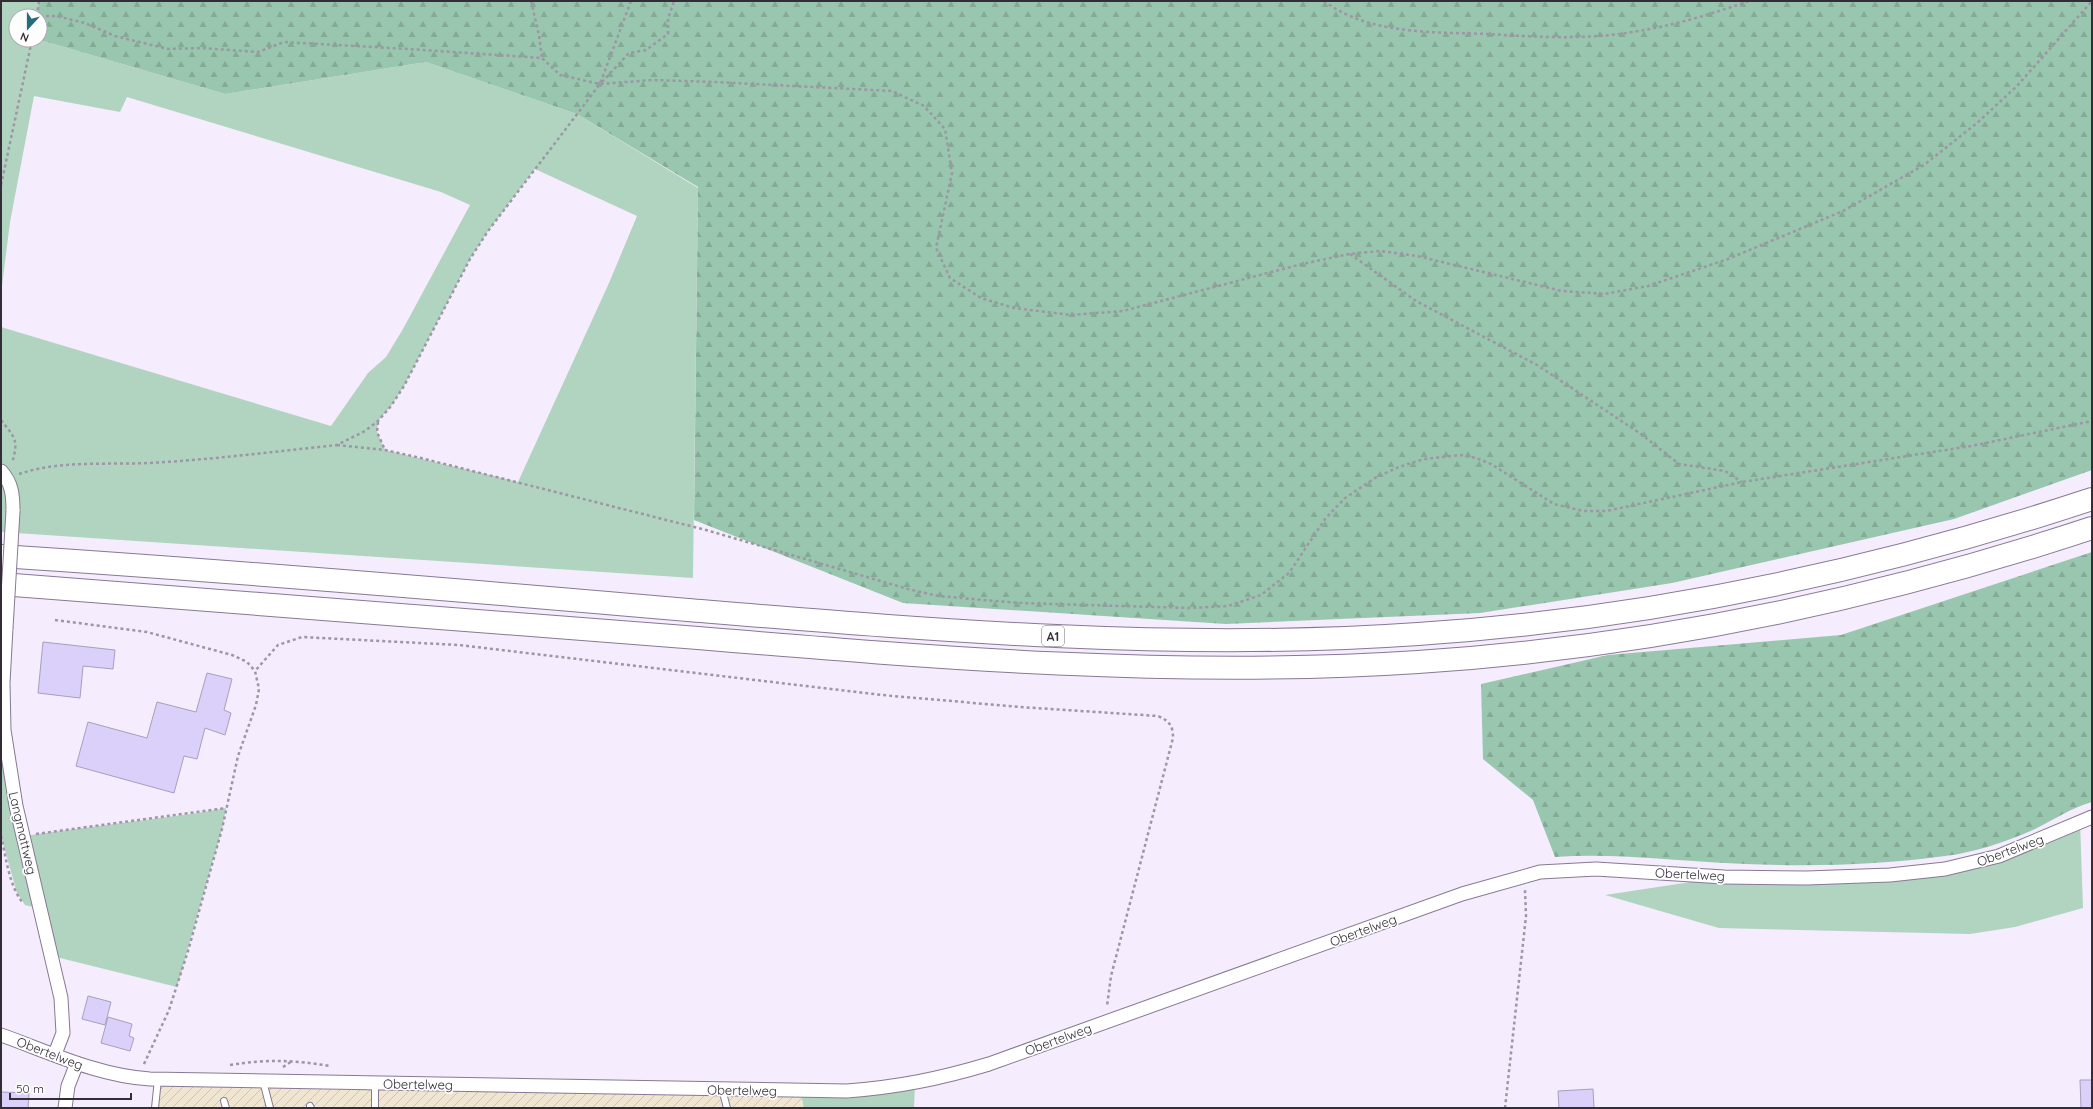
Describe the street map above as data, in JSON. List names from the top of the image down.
{
  "streets": {
    "highway": ["A1"],
    "street": ["Langmattweg", "Obertelweg"]
  },
  "crossings": [
    ["Langmattweg", "Obertelweg"]
  ],
  "scale_bar": "50 m",
  "north": "bottom"
}
